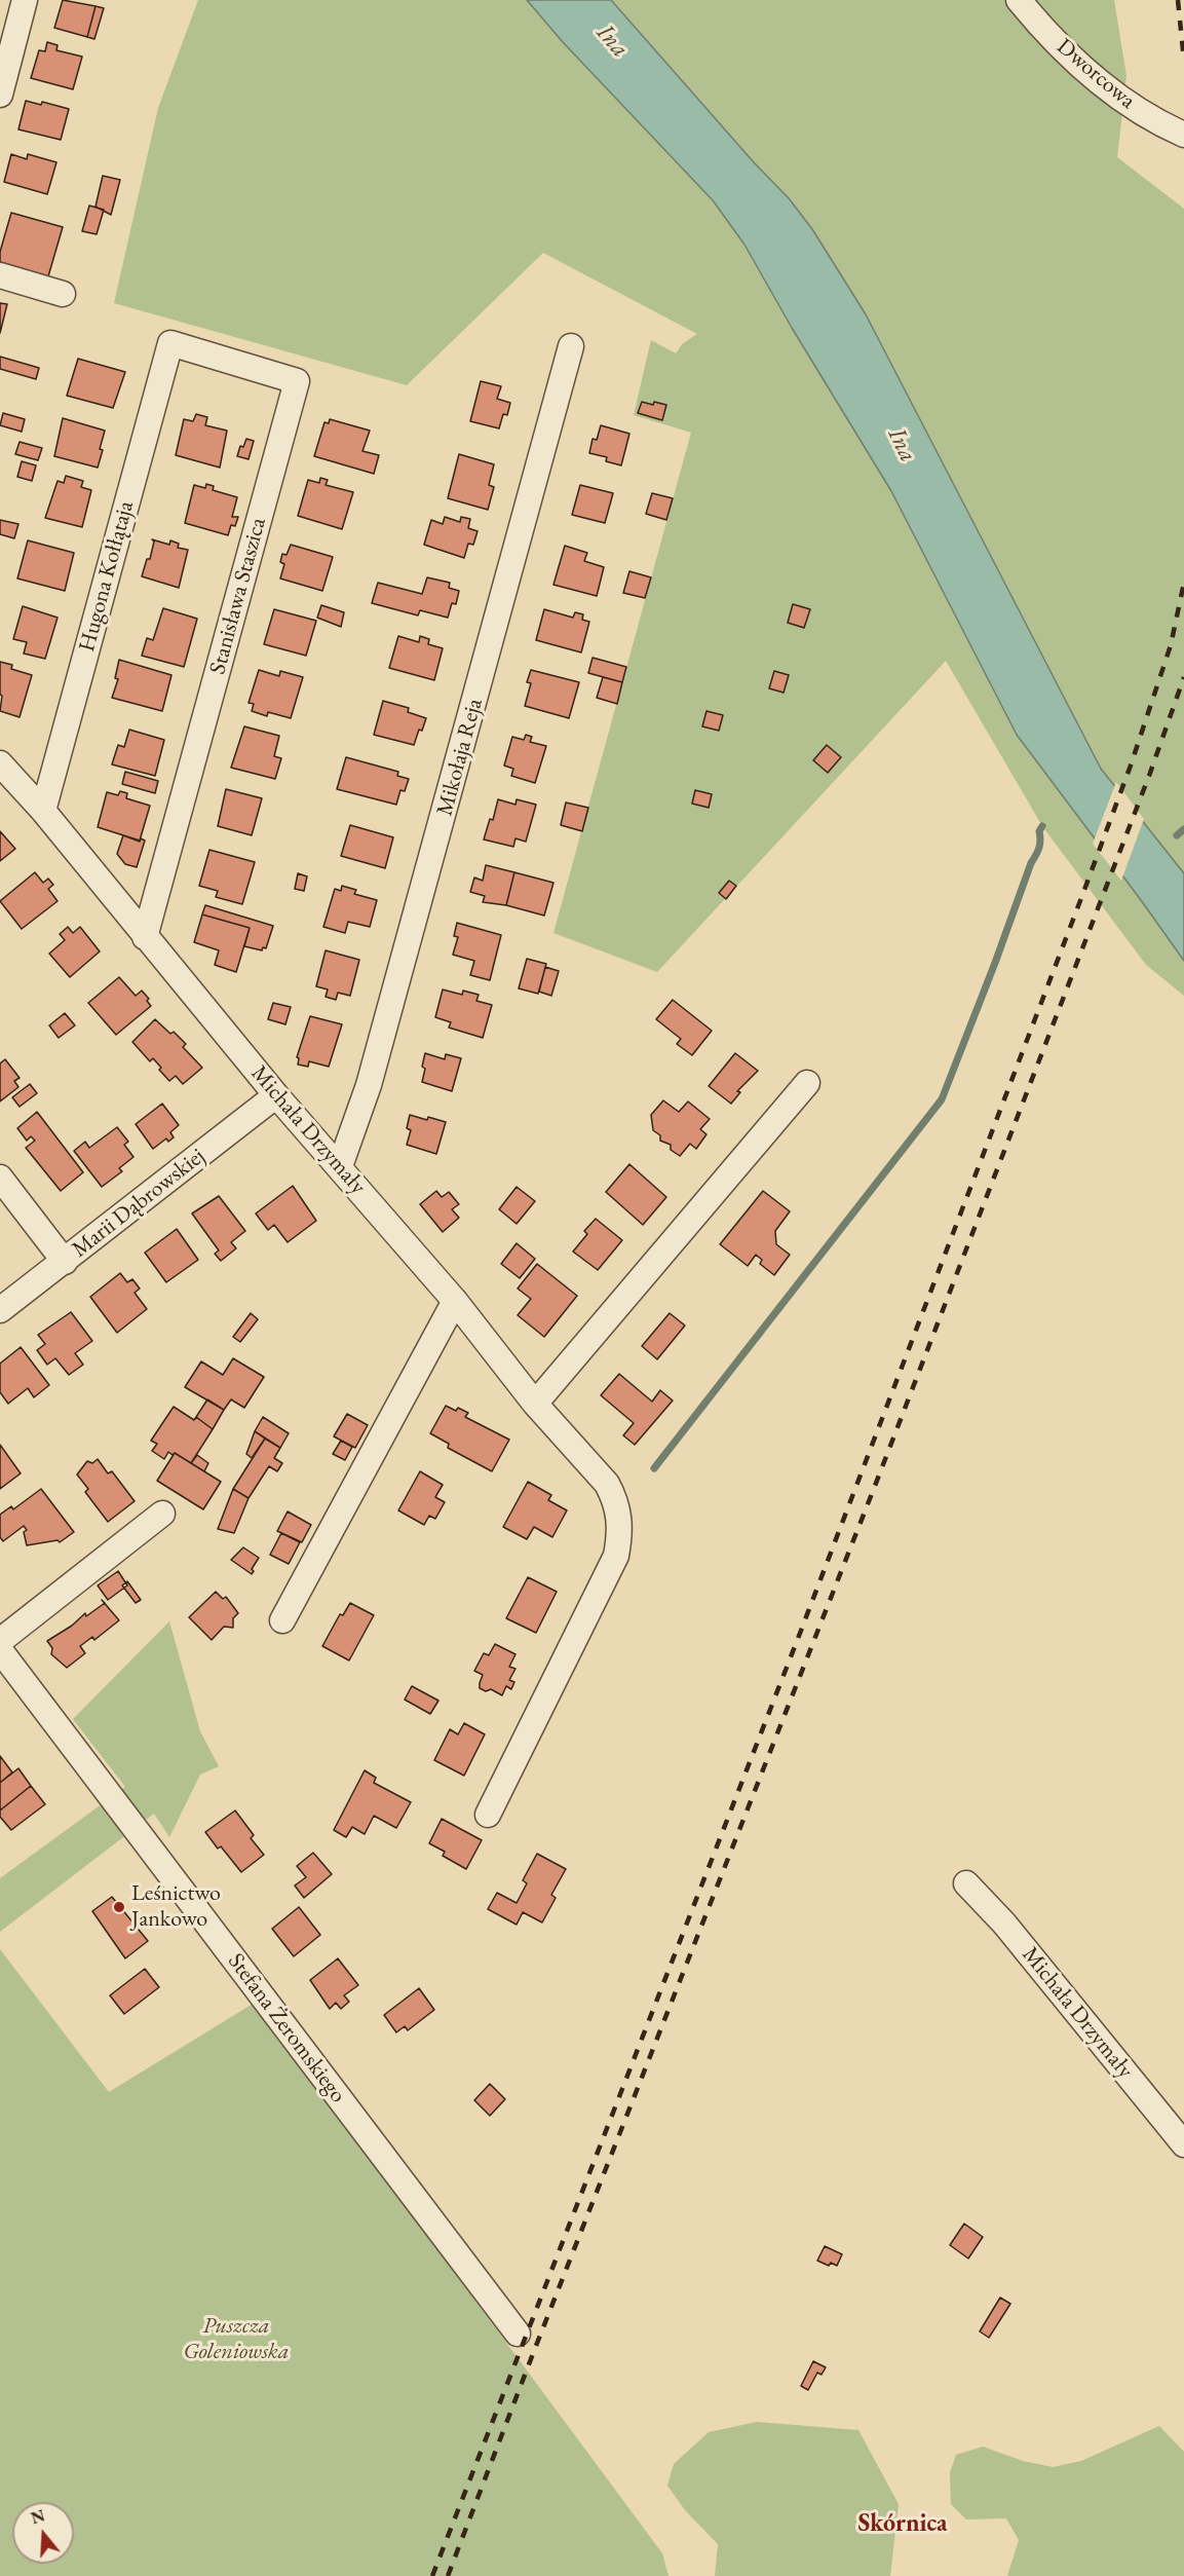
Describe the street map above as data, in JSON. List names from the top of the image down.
{
  "streets": {
    "street": [
      "Dworcowa",
      "Hugona Kołłątaja",
      "Stanisława Staszica",
      "Mikołaja Reja",
      "Michała Drzymały",
      "Marii Dąbrowskiej",
      "Stefana Żeromskiego"
    ]
  },
  "crossings": [
    ["Hugona Kołłątaja", "Stanisława Staszica"],
    ["Hugona Kołłątaja", "Michała Drzymały"],
    ["Stanisława Staszica", "Michała Drzymały"],
    ["Mikołaja Reja", "Michała Drzymały"],
    ["Michała Drzymały", "Marii Dąbrowskiej"]
  ],
  "districts": ["Skórnica"],
  "water": ["Ina"],
  "parks": ["Puszcza Goleniowska"],
  "places": ["Leśnictwo Jankowo"],
  "north": "top"
}
